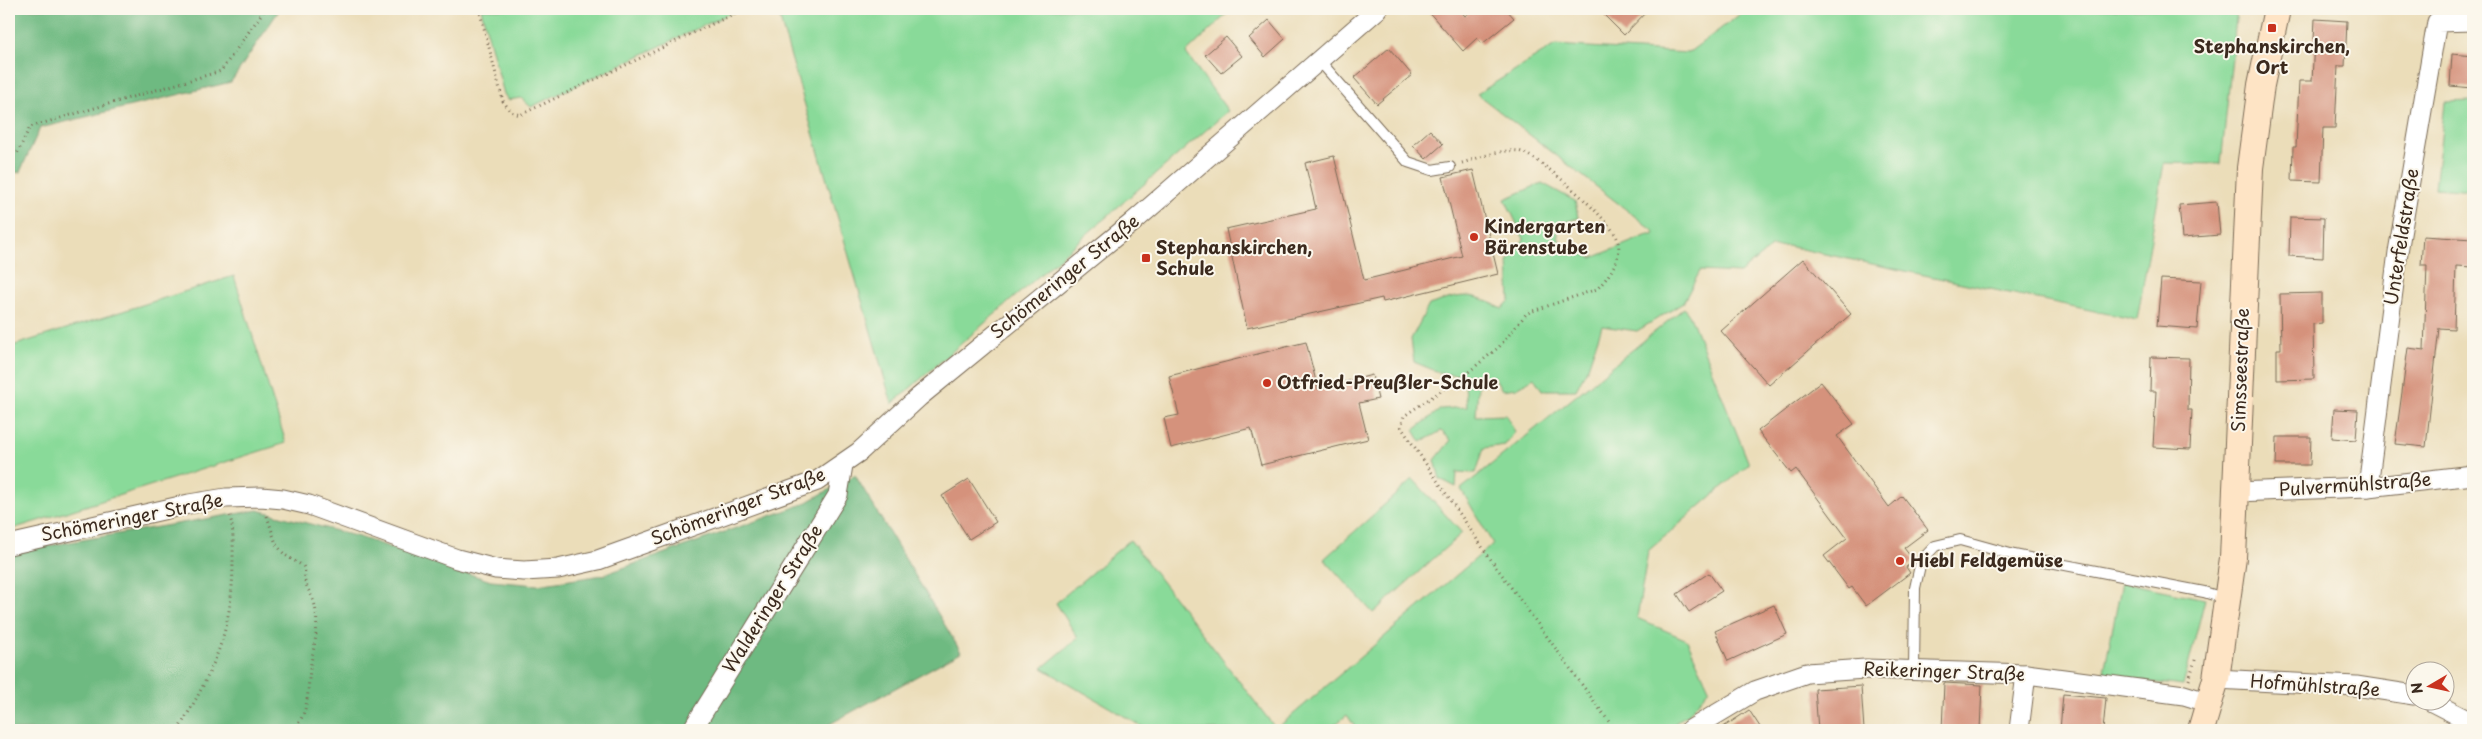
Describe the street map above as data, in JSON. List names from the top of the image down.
{
  "streets": {
    "main road": ["Simsseestraße"],
    "street": [
      "Unterfeldstraße",
      "Schömeringer Straße",
      "Pulvermühlstraße",
      "Walderinger Straße",
      "Reikeringer Straße",
      "Hofmühlstraße"
    ]
  },
  "crossings": [
    ["Unterfeldstraße", "Pulvermühlstraße"],
    ["Schömeringer Straße", "Walderinger Straße"],
    ["Simsseestraße", "Pulvermühlstraße"],
    ["Simsseestraße", "Reikeringer Straße"],
    ["Simsseestraße", "Hofmühlstraße"],
    ["Reikeringer Straße", "Hofmühlstraße"]
  ],
  "places": {
    "transit": ["Stephanskirchen, Ort", "Stephanskirchen, Schule"],
    "other": ["Kindergarten Bärenstube", "Otfried-Preußler-Schule", "Hiebl Feldgemüse"]
  },
  "north": "left"
}
